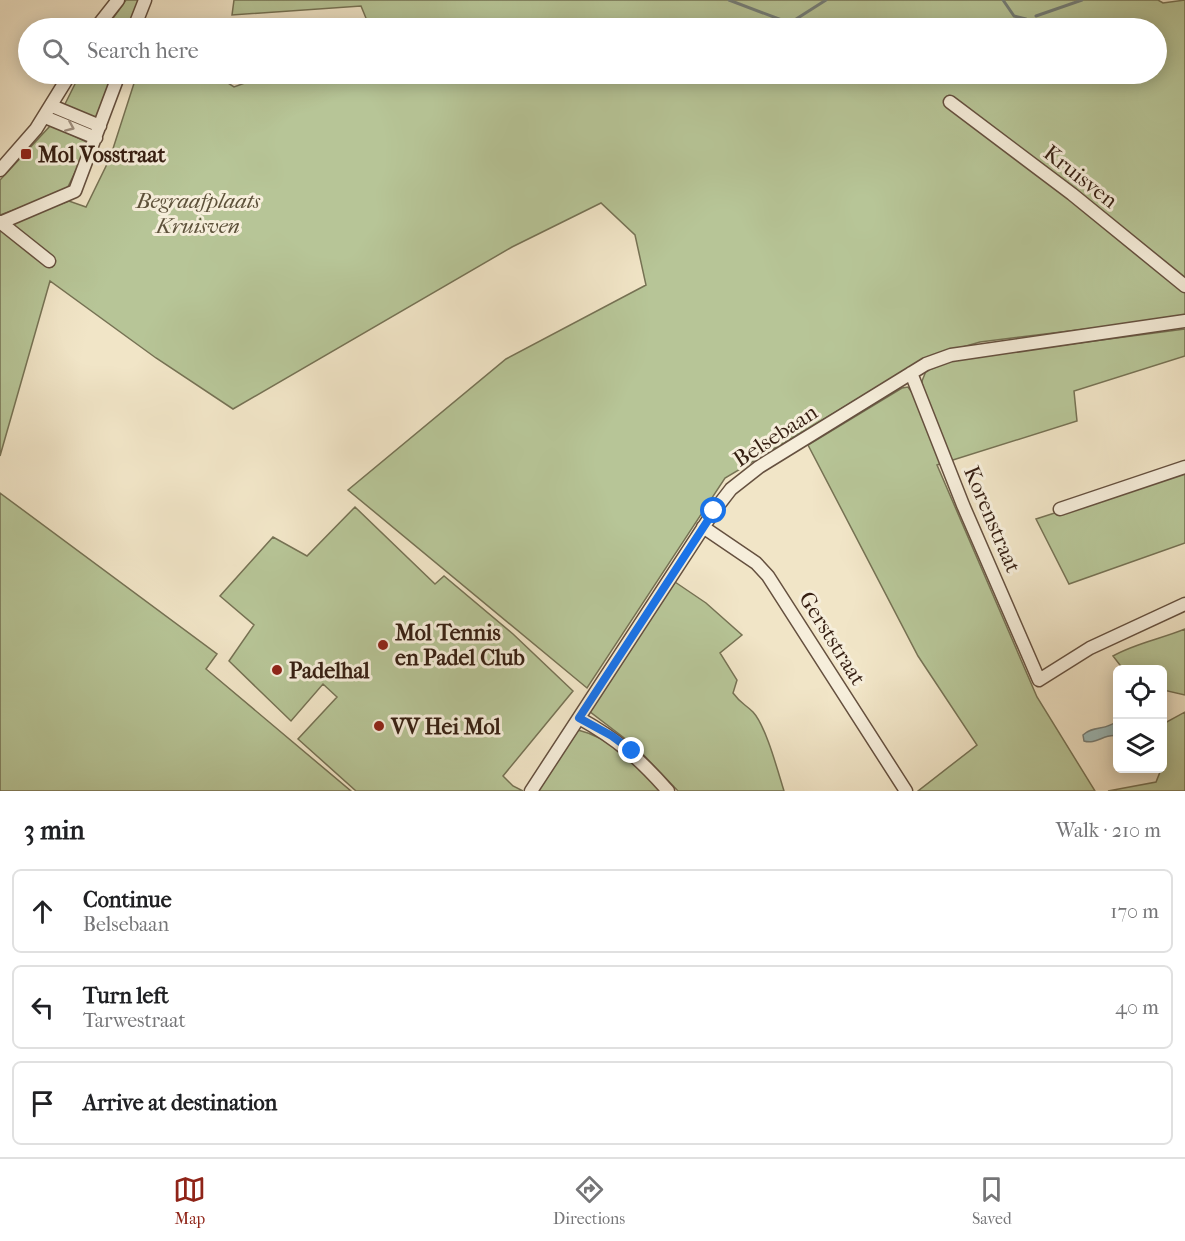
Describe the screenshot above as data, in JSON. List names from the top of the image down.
{
  "streets": {
    "street": [
      "Kruisven",
      "Belsebaan",
      "Korenstraat",
      "Gerststraat"
    ]
  },
  "crossings": [
    ["Belsebaan", "Korenstraat"],
    ["Belsebaan", "Gerststraat"]
  ],
  "parks": ["Begraafplaats Kruisven"],
  "places": {
    "transit": ["Mol Vosstraat"],
    "other": ["Mol Tennis en Padel Club", "Padelhal", "VV Hei Mol"]
  },
  "page": {
    "search": "Search here",
    "heading": ["3 min", "Walk · 210 m"],
    "list": [
      ["Continue", "Belsebaan", "170 m"],
      ["Turn left", "Tarwestraat", "40 m"],
      "Arrive at destination"
    ],
    "nav": ["Map", "Directions", "Saved"]
  }
}
